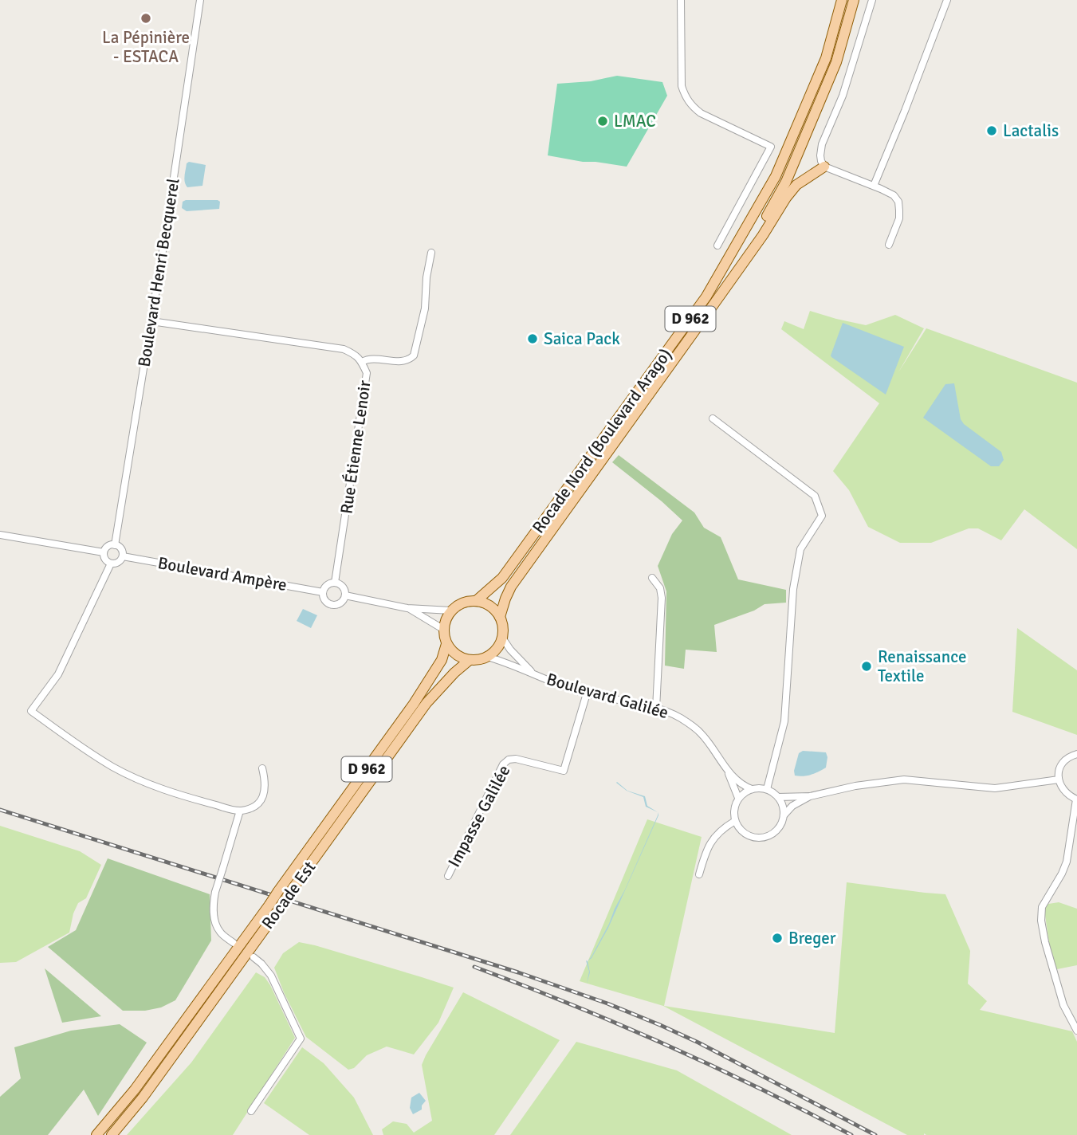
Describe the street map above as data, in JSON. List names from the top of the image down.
{
  "streets": {
    "main road": ["D 962", "Rocade Nord (Boulevard Arago)", "Rocade Est"],
    "street": [
      "Boulevard Henri Becquerel",
      "Rue Étienne Lenoir",
      "Boulevard Ampère",
      "Boulevard Galilée",
      "Impasse Galilée"
    ]
  },
  "crossings": [
    ["Boulevard Henri Becquerel", "Rue Étienne Lenoir"],
    ["Boulevard Henri Becquerel", "Boulevard Ampère"],
    ["D 962", "Rocade Nord (Boulevard Arago)"],
    ["D 962", "Boulevard Galilée"],
    ["D 962", "Rocade Est"],
    ["Rocade Nord (Boulevard Arago)", "Boulevard Galilée"],
    ["Rocade Nord (Boulevard Arago)", "Rocade Est"],
    ["Rue Étienne Lenoir", "Boulevard Ampère"],
    ["Boulevard Galilée", "Impasse Galilée"],
    ["Boulevard Galilée", "Rocade Est"]
  ],
  "places": [
    "La Pépinière - ESTACA",
    "LMAC",
    "Lactalis",
    "Saica Pack",
    "Renaissance Textile",
    "Breger"
  ]
}
